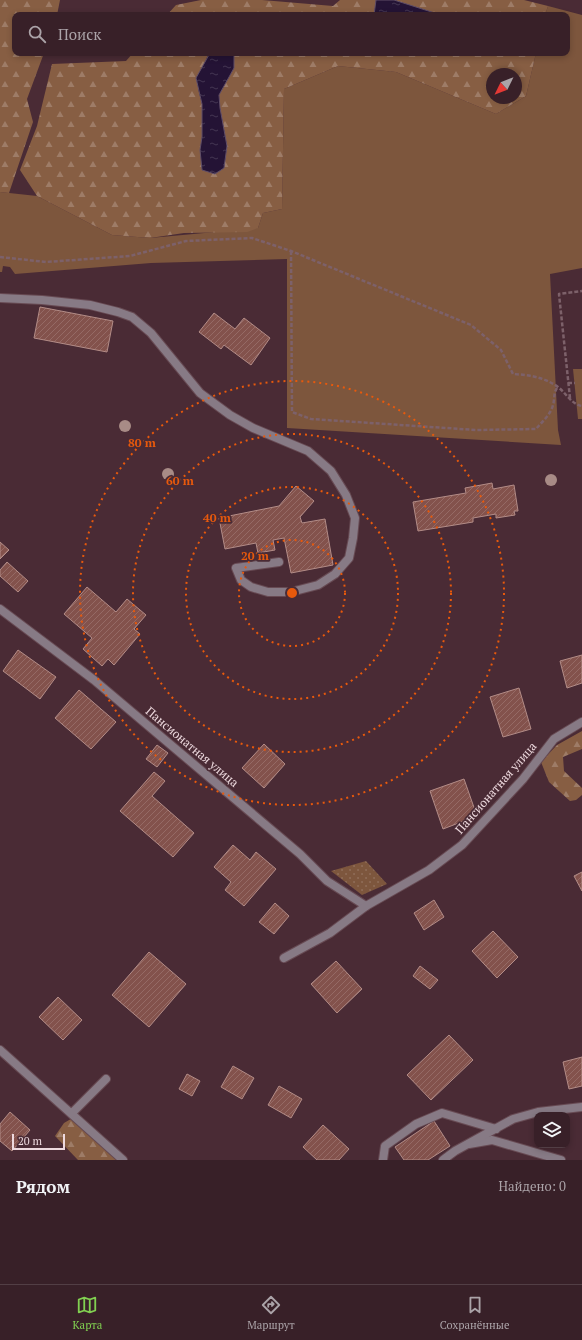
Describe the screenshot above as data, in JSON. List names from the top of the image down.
{
  "streets": {
    "street": ["Пансионатная улица"]
  },
  "scale_bar": "20 m",
  "north": "bottom left",
  "page": {
    "search": "Поиск",
    "scale": "20 m",
    "heading": ["Рядом", "Найдено: 0"],
    "nav": ["Карта", "Маршрут", "Сохранённые"]
  },
  "rings": [
    "80 m",
    "60 m",
    "40 m",
    "20 m"
  ]
}
